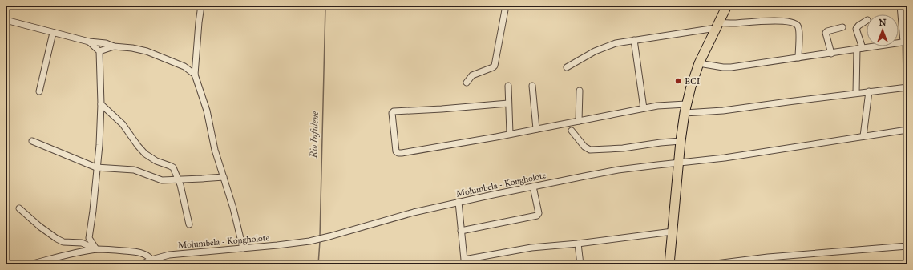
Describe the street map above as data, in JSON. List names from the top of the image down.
{
  "streets": {
    "street": ["Molumbela - Kongholote"]
  },
  "water": ["Rio Infulene"],
  "places": ["BCI"],
  "north": "top"
}
